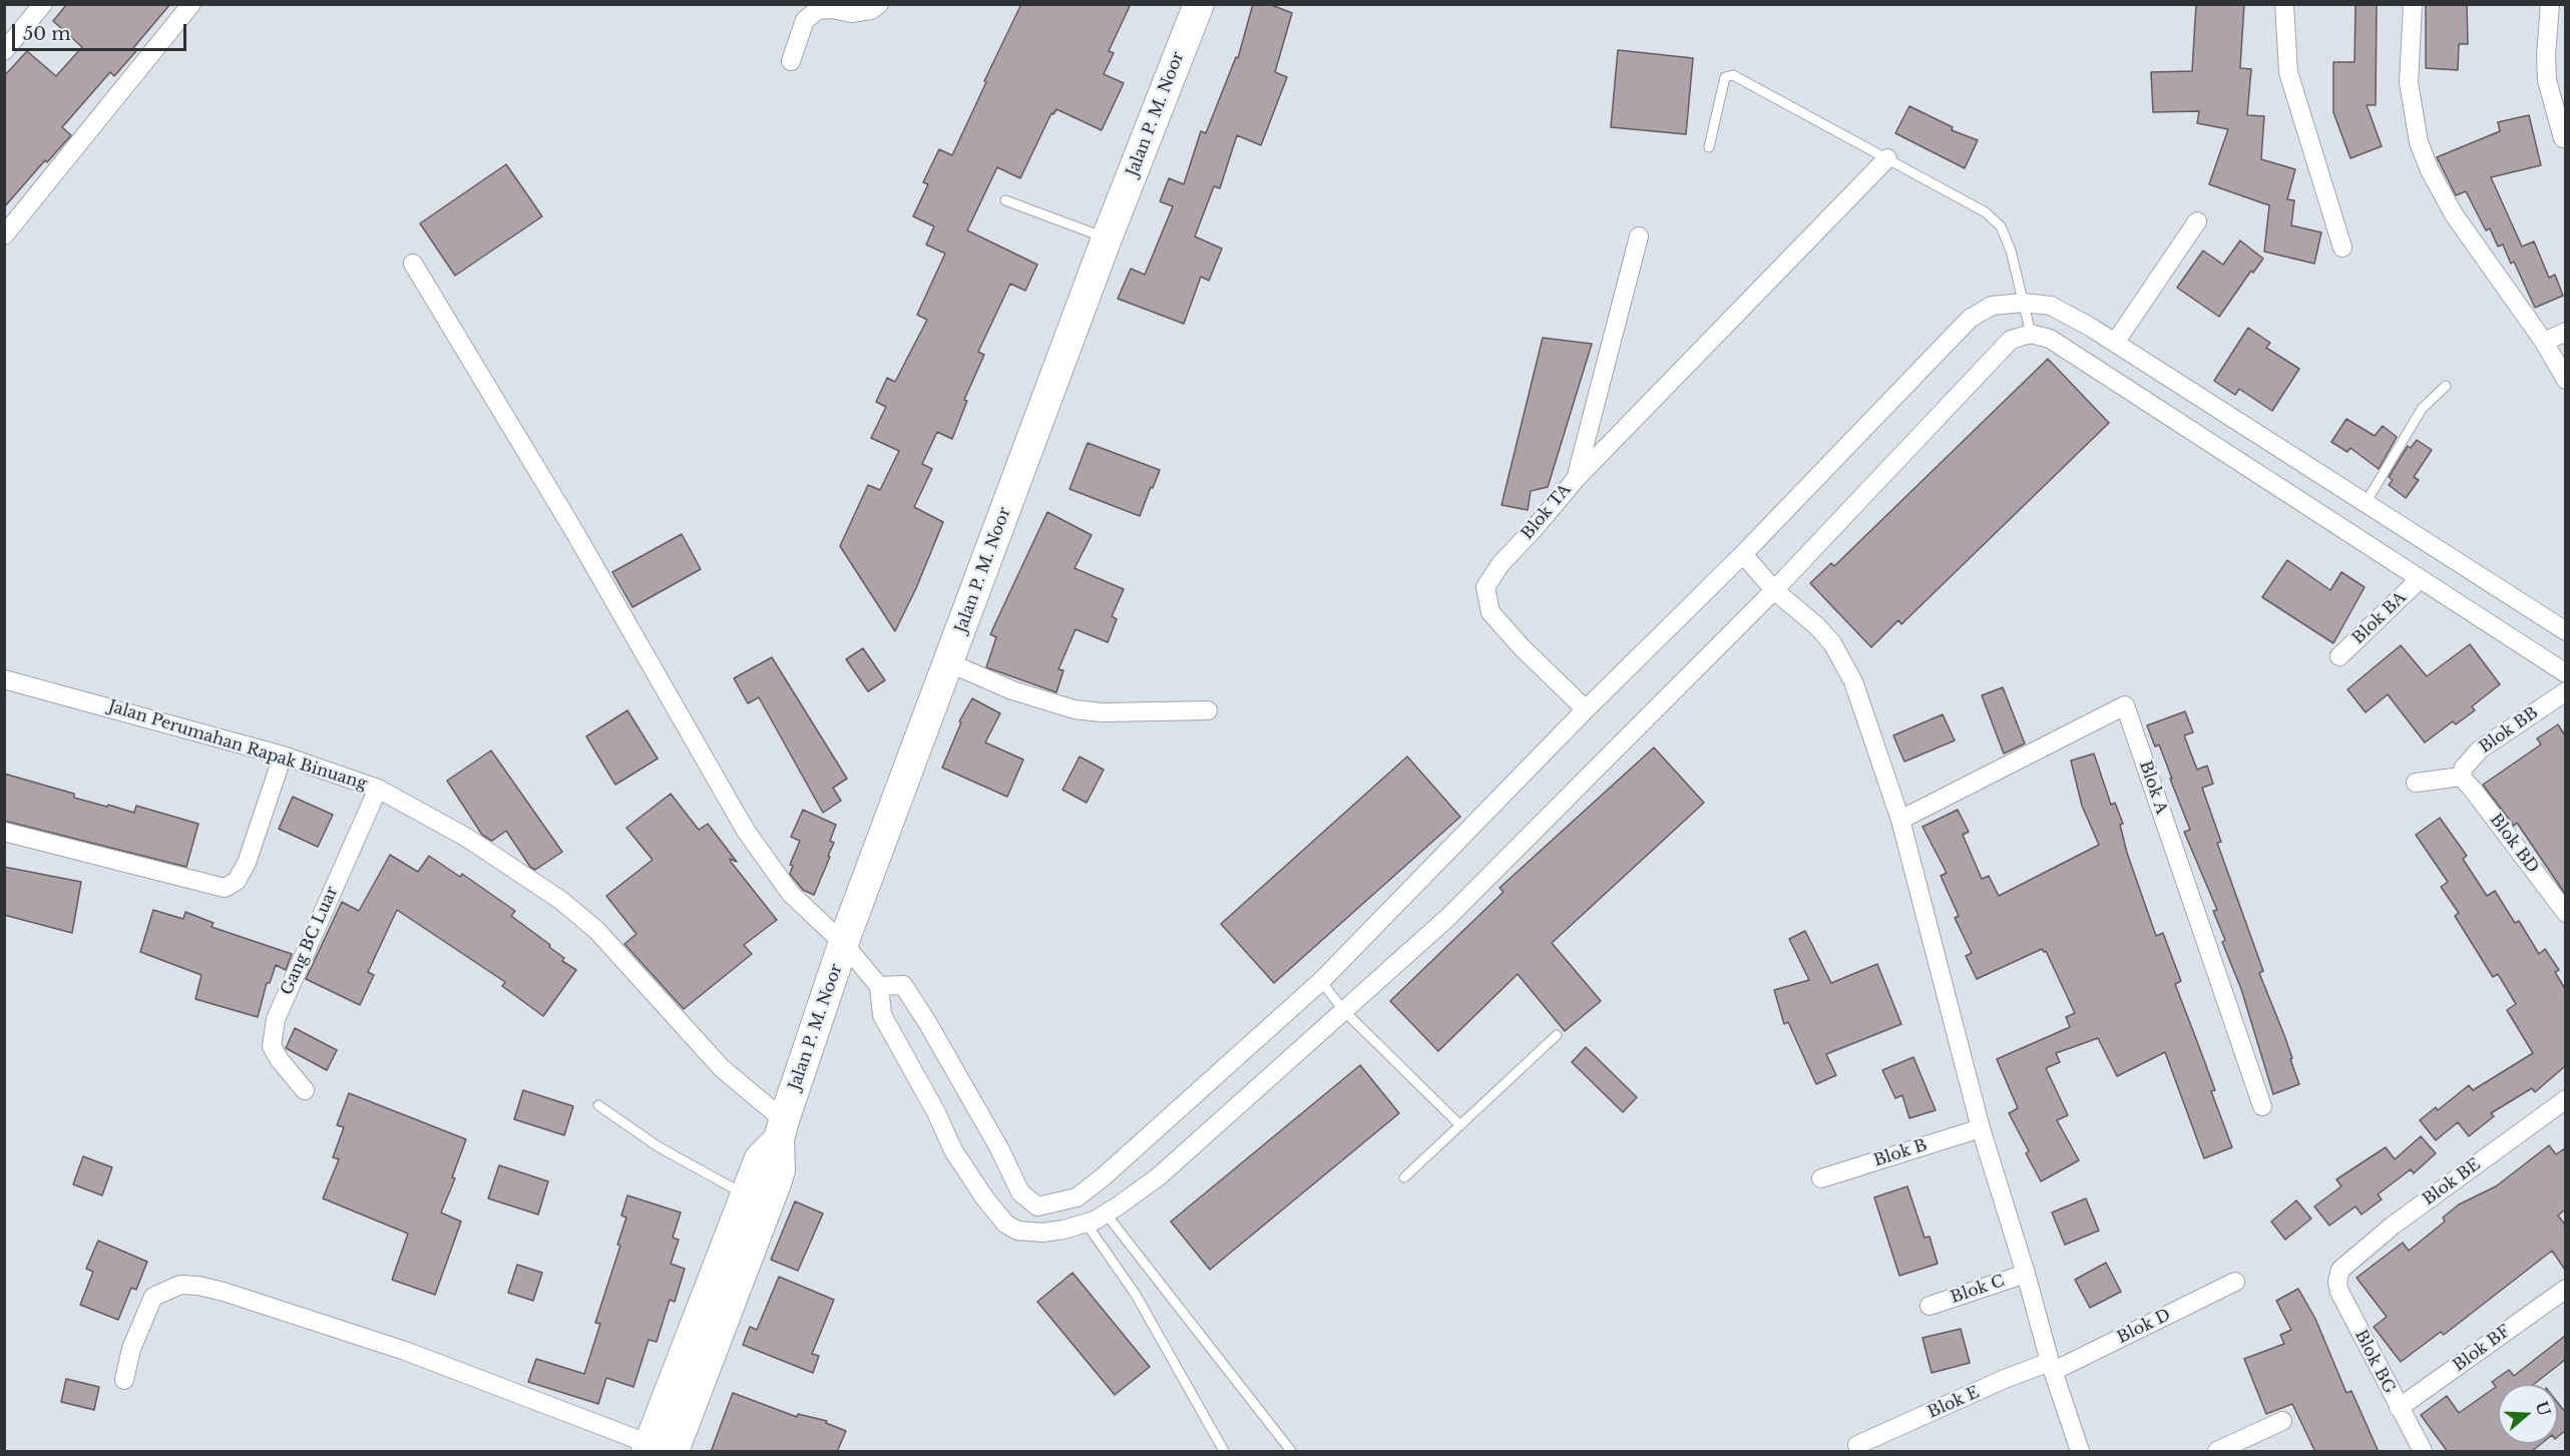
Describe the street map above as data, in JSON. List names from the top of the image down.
{
  "streets": {
    "highway": ["Jalan P. M. Noor"],
    "street": [
      "Blok TA",
      "Blok BA",
      "Blok BB",
      "Jalan Perumahan Rapak Binuang",
      "Blok A",
      "Blok BD",
      "Gang BC Luar",
      "Blok B",
      "Blok BE",
      "Blok C",
      "Blok D",
      "Blok BF",
      "Blok BG",
      "Blok E"
    ]
  },
  "crossings": [
    ["Jalan P. M. Noor", "Jalan Perumahan Rapak Binuang"],
    ["Blok BB", "Blok BD"],
    ["Jalan Perumahan Rapak Binuang", "Gang BC Luar"],
    ["Blok BE", "Blok BG"],
    ["Blok D", "Blok E"],
    ["Blok BF", "Blok BG"]
  ],
  "scale_bar": "50 m",
  "north": "right"
}
